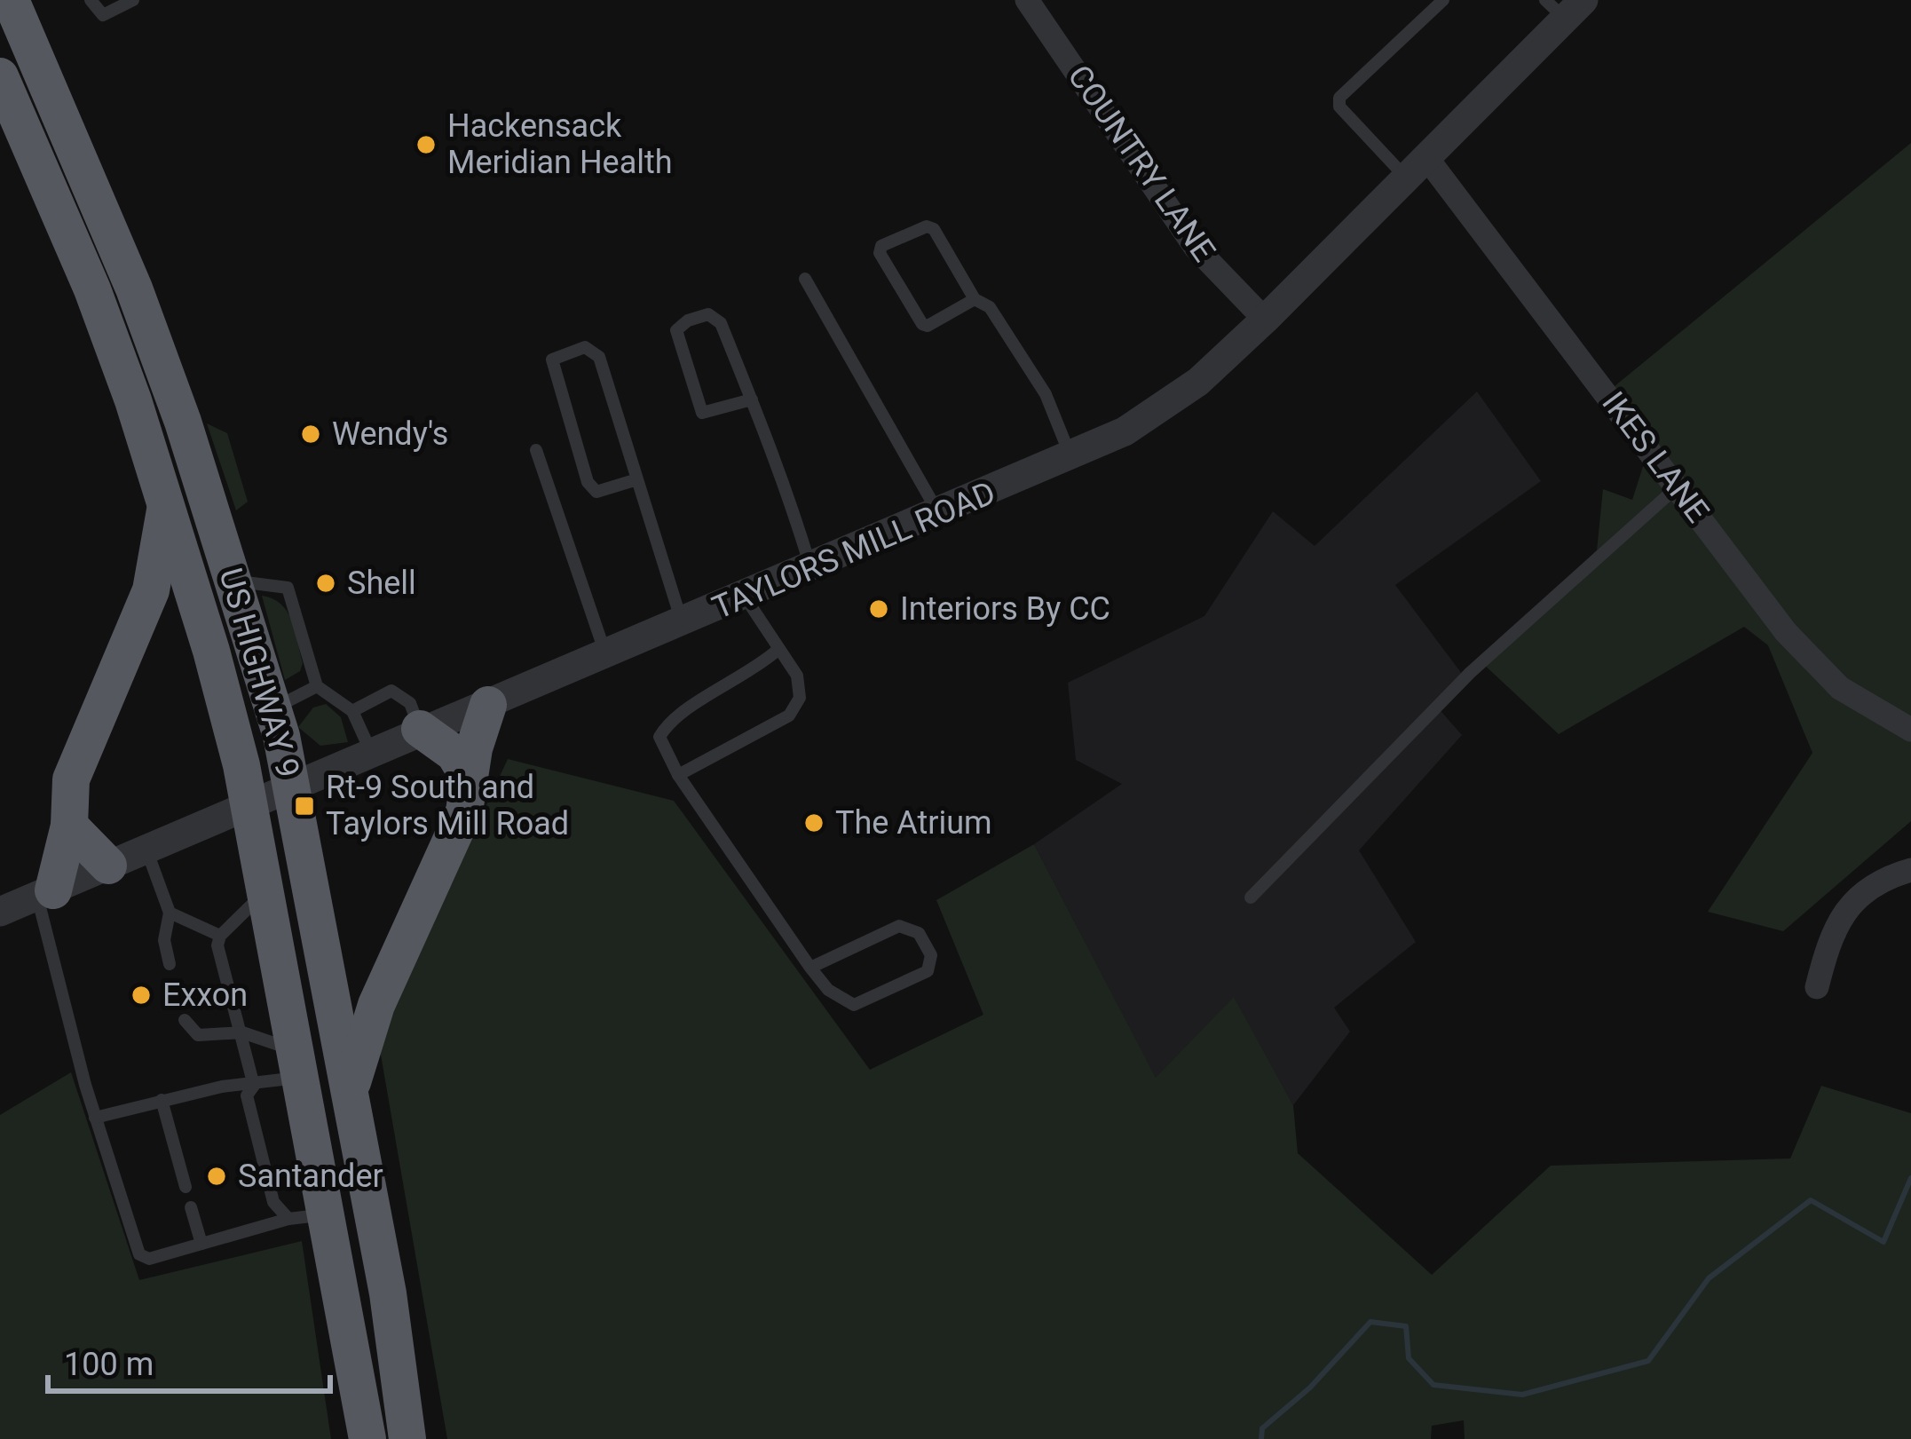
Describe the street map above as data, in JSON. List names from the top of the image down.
{
  "streets": {
    "highway": ["US HIGHWAY 9"],
    "street": ["COUNTRY LANE", "IKES LANE", "TAYLORS MILL ROAD"]
  },
  "crossings": [
    ["COUNTRY LANE", "TAYLORS MILL ROAD"],
    ["IKES LANE", "TAYLORS MILL ROAD"],
    ["TAYLORS MILL ROAD", "US HIGHWAY 9"]
  ],
  "places": {
    "other": [
      "Hackensack Meridian Health",
      "Wendy's",
      "Shell",
      "Interiors By CC",
      "The Atrium",
      "Exxon",
      "Santander"
    ],
    "transit": ["Rt-9 South and Taylors Mill Road"]
  },
  "scale_bar": "100 m"
}
